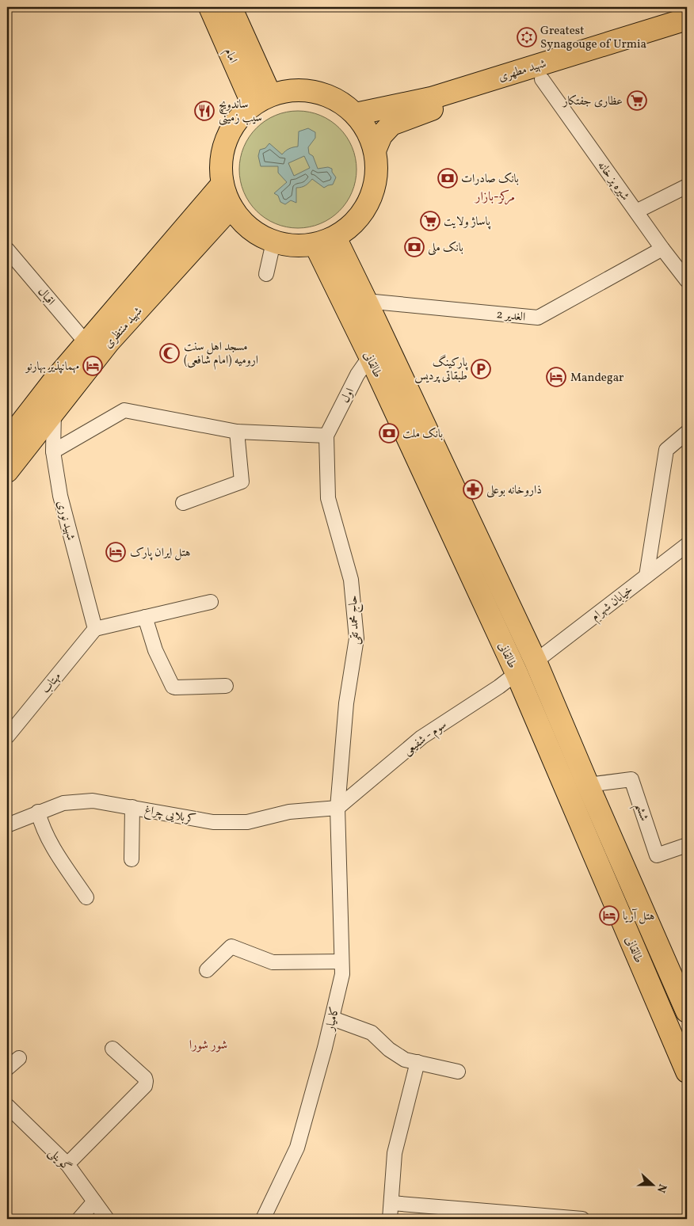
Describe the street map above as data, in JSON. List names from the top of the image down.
{
  "streets": {
    "main road": [
      "امام",
      "شهید مطهری",
      "شهید منتظری",
      "طالقانی"
    ],
    "street": [
      "شیره پز خانه",
      "اقبال",
      "2 الغدیر",
      "اول",
      "شهید نوری",
      "خیابان شهرام",
      "حاج محمد تقی",
      "مهتاب",
      "سوم - شفیعی",
      "ششم",
      "کربلایی چراغ",
      "کامیار",
      "گوینلی"
    ]
  },
  "crossings": [
    ["شهید مطهری", "شیره پز خانه"],
    ["شیره پز خانه", "2 الغدیر"],
    ["اقبال", "شهید منتظری"],
    ["2 الغدیر", "طالقانی"],
    ["شهید منتظری", "شهید نوری"],
    ["طالقانی", "اول"],
    ["طالقانی", "خیابان شهرام"],
    ["طالقانی", "سوم - شفیعی"],
    ["طالقانی", "ششم"],
    ["اول", "حاج محمد تقی"],
    ["شهید نوری", "مهتاب"],
    ["حاج محمد تقی", "سوم - شفیعی"],
    ["حاج محمد تقی", "کربلایی چراغ"],
    ["حاج محمد تقی", "کامیار"],
    ["سوم - شفیعی", "کربلایی چراغ"],
    ["سوم - شفیعی", "کامیار"],
    ["کربلایی چراغ", "کامیار"]
  ],
  "districts": ["مرکز-بازار", "شور شورا"],
  "places": {
    "synagogue": ["Greatest Synagouge of Urmia"],
    "supermarket": ["عظاری جفتکار", "پاساژ ولایت"],
    "restaurant": ["ساندویچ سیب زمینی"],
    "bank": ["بانک صادرات", "بانک ملی", "بانک ملت"],
    "mosque": ["مسجد اهل سنت ارومیه (امام شافعی)"],
    "hotel": [
      "مهمانپذیر بهارنو",
      "Mandegar",
      "هتل ایران پارک",
      "هتل آریا"
    ],
    "parking": ["پارکینگ طبقاتی پردیس"],
    "pharmacy": ["ذاروخانه بوعلی"]
  },
  "north": "right"
}
